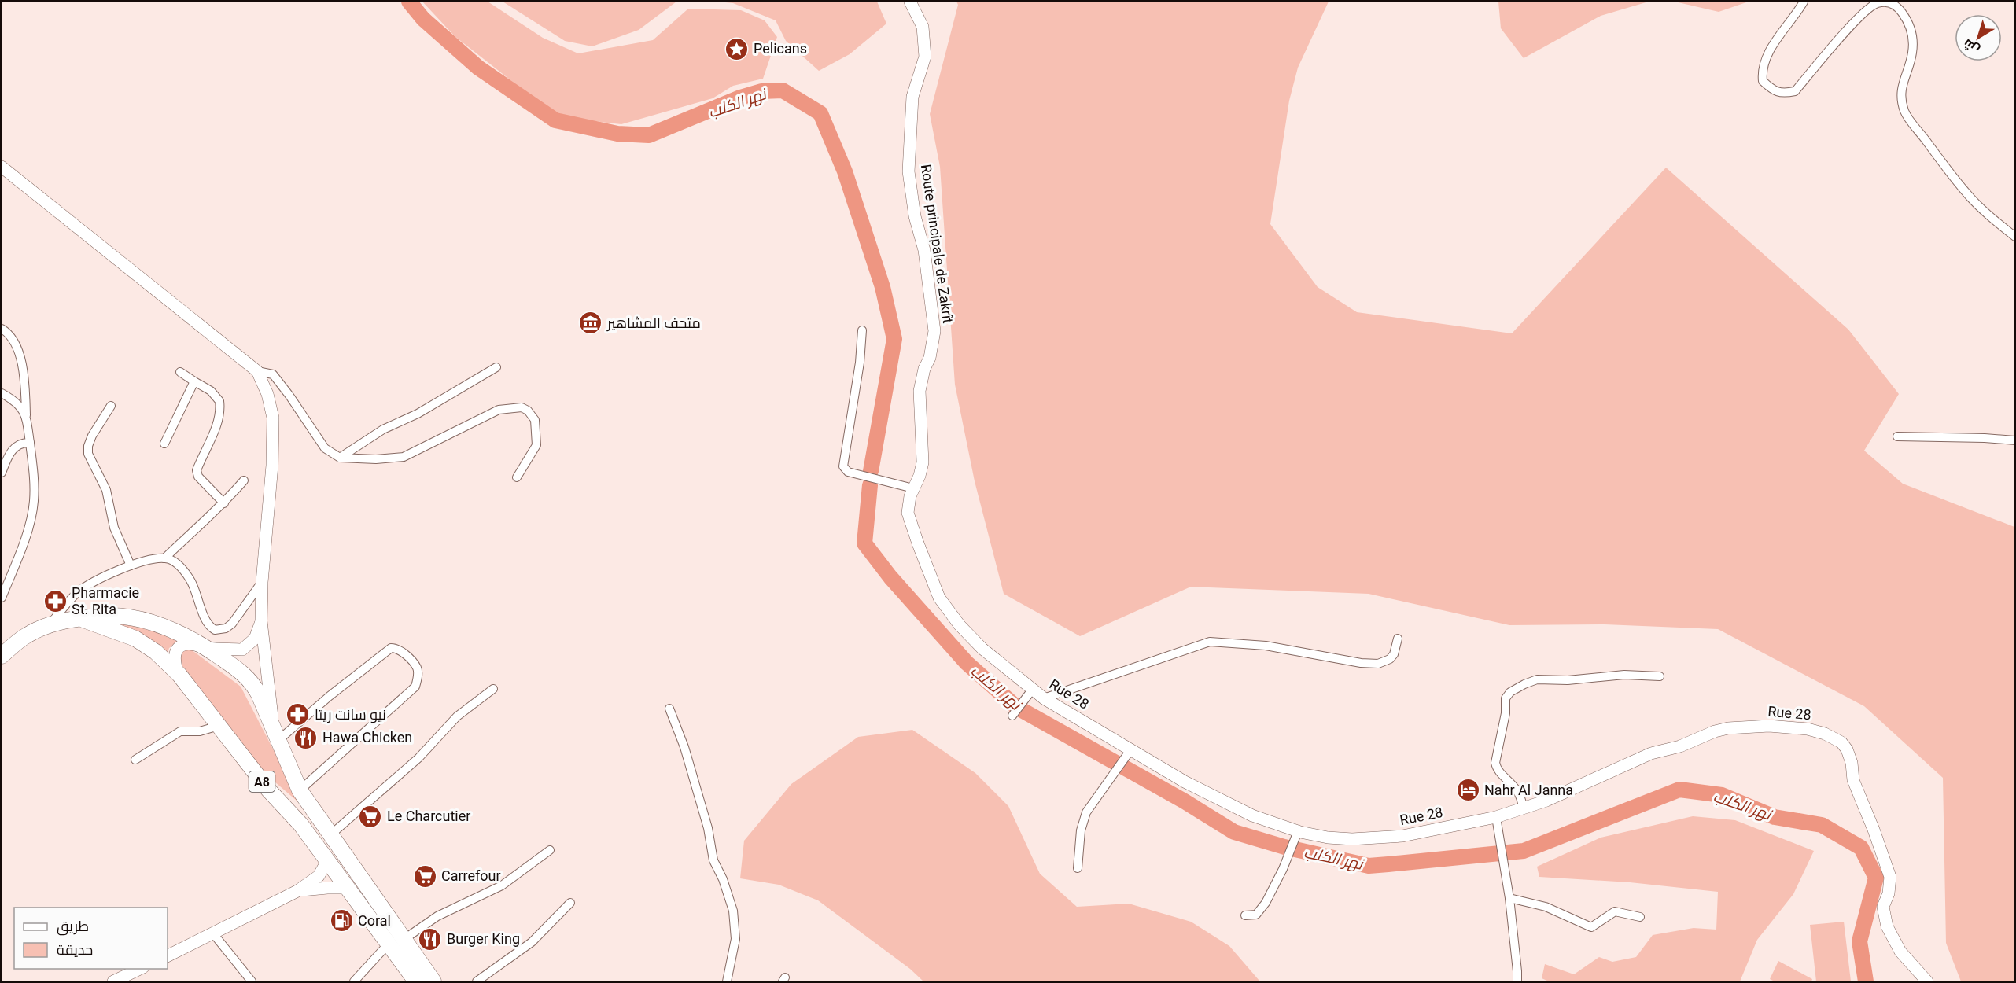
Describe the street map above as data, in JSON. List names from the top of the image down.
{
  "streets": {
    "highway": ["A8"],
    "street": ["Route principale de Zakrît", "Rue 28"]
  },
  "crossings": [
    ["Route principale de Zakrît", "Rue 28"]
  ],
  "water": ["نهر الكلب"],
  "places": {
    "place": ["Pelicans"],
    "museum": ["متحف المشاهير"],
    "pharmacy": ["Pharmacie St. Rita", "نيو سانت ريتا"],
    "restaurant": ["Hawa Chicken", "Burger King"],
    "hotel": ["Nahr Al Janna"],
    "supermarket": ["Le Charcutier", "Carrefour"],
    "fuel station": ["Coral"]
  },
  "legend": ["طريق", "حديقة"],
  "north": "bottom left"
}
